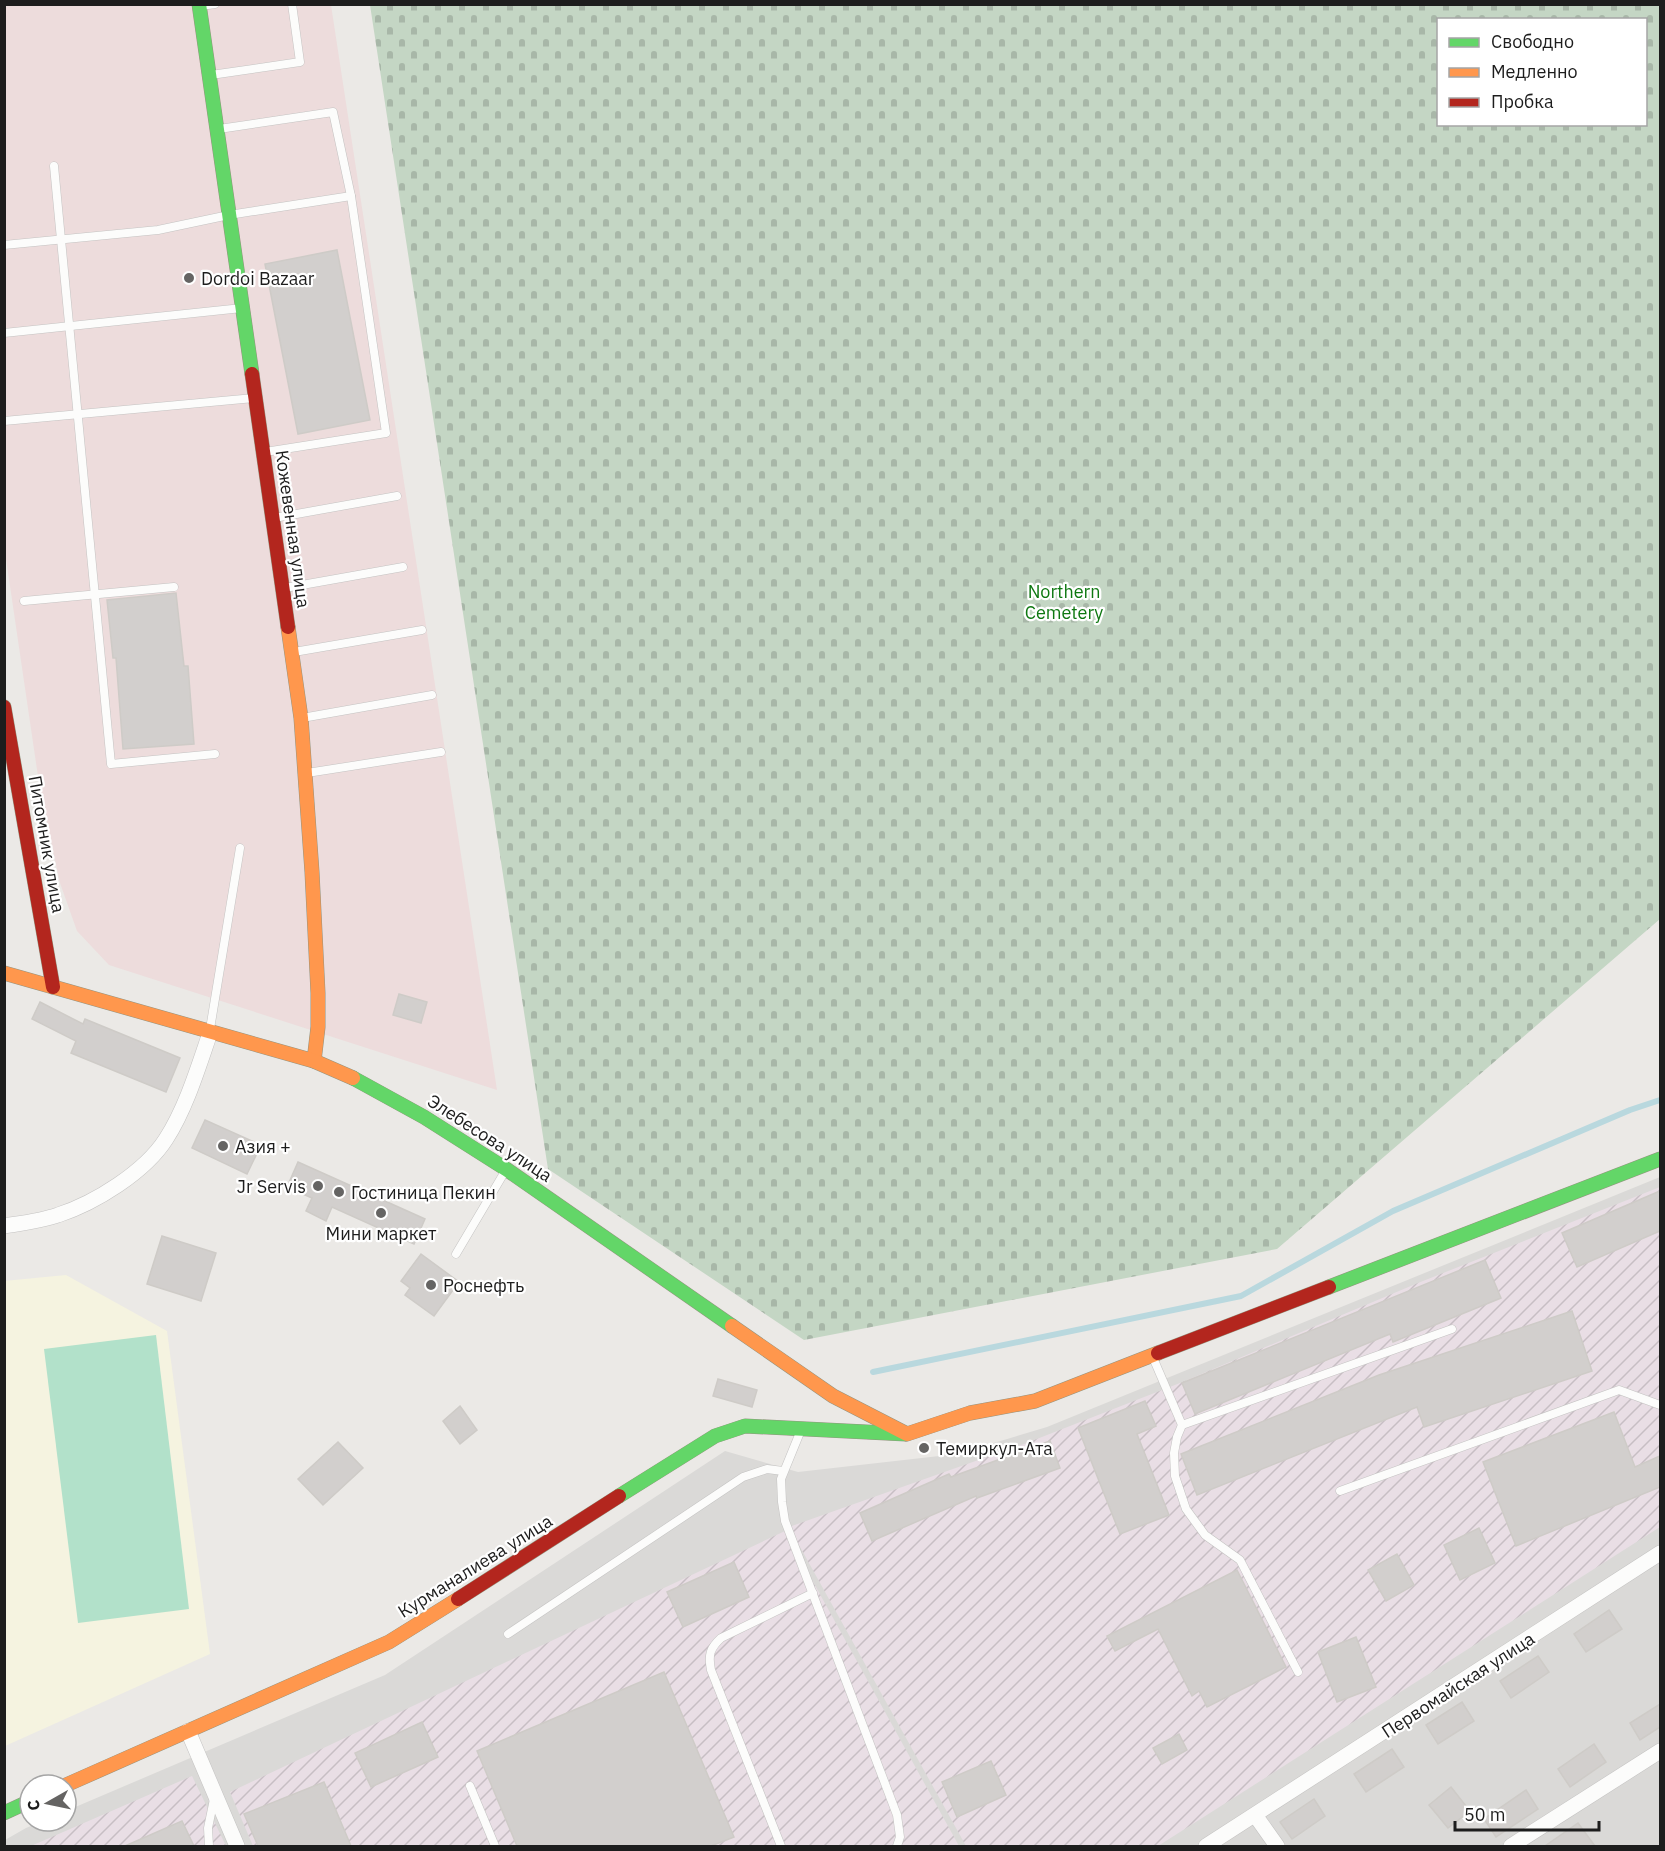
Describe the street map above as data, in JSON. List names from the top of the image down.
{
  "streets": {
    "street": [
      "Кожевенная улица",
      "Питомник улица",
      "Элебесова улица",
      "Курманалиева улица",
      "Первомайская улица"
    ]
  },
  "crossings": [
    ["Кожевенная улица", "Элебесова улица"],
    ["Питомник улица", "Элебесова улица"],
    ["Элебесова улица", "Курманалиева улица"]
  ],
  "parks": ["Northern Cemetery"],
  "places": [
    "Dordoi Bazaar",
    "Азия +",
    "Jr Servis",
    "Гостиница Пекин",
    "Мини маркет",
    "Роснефть",
    "Темиркул-Ата"
  ],
  "legend": ["Свободно", "Медленно", "Пробка"],
  "scale_bar": "50 m",
  "north": "left"
}
